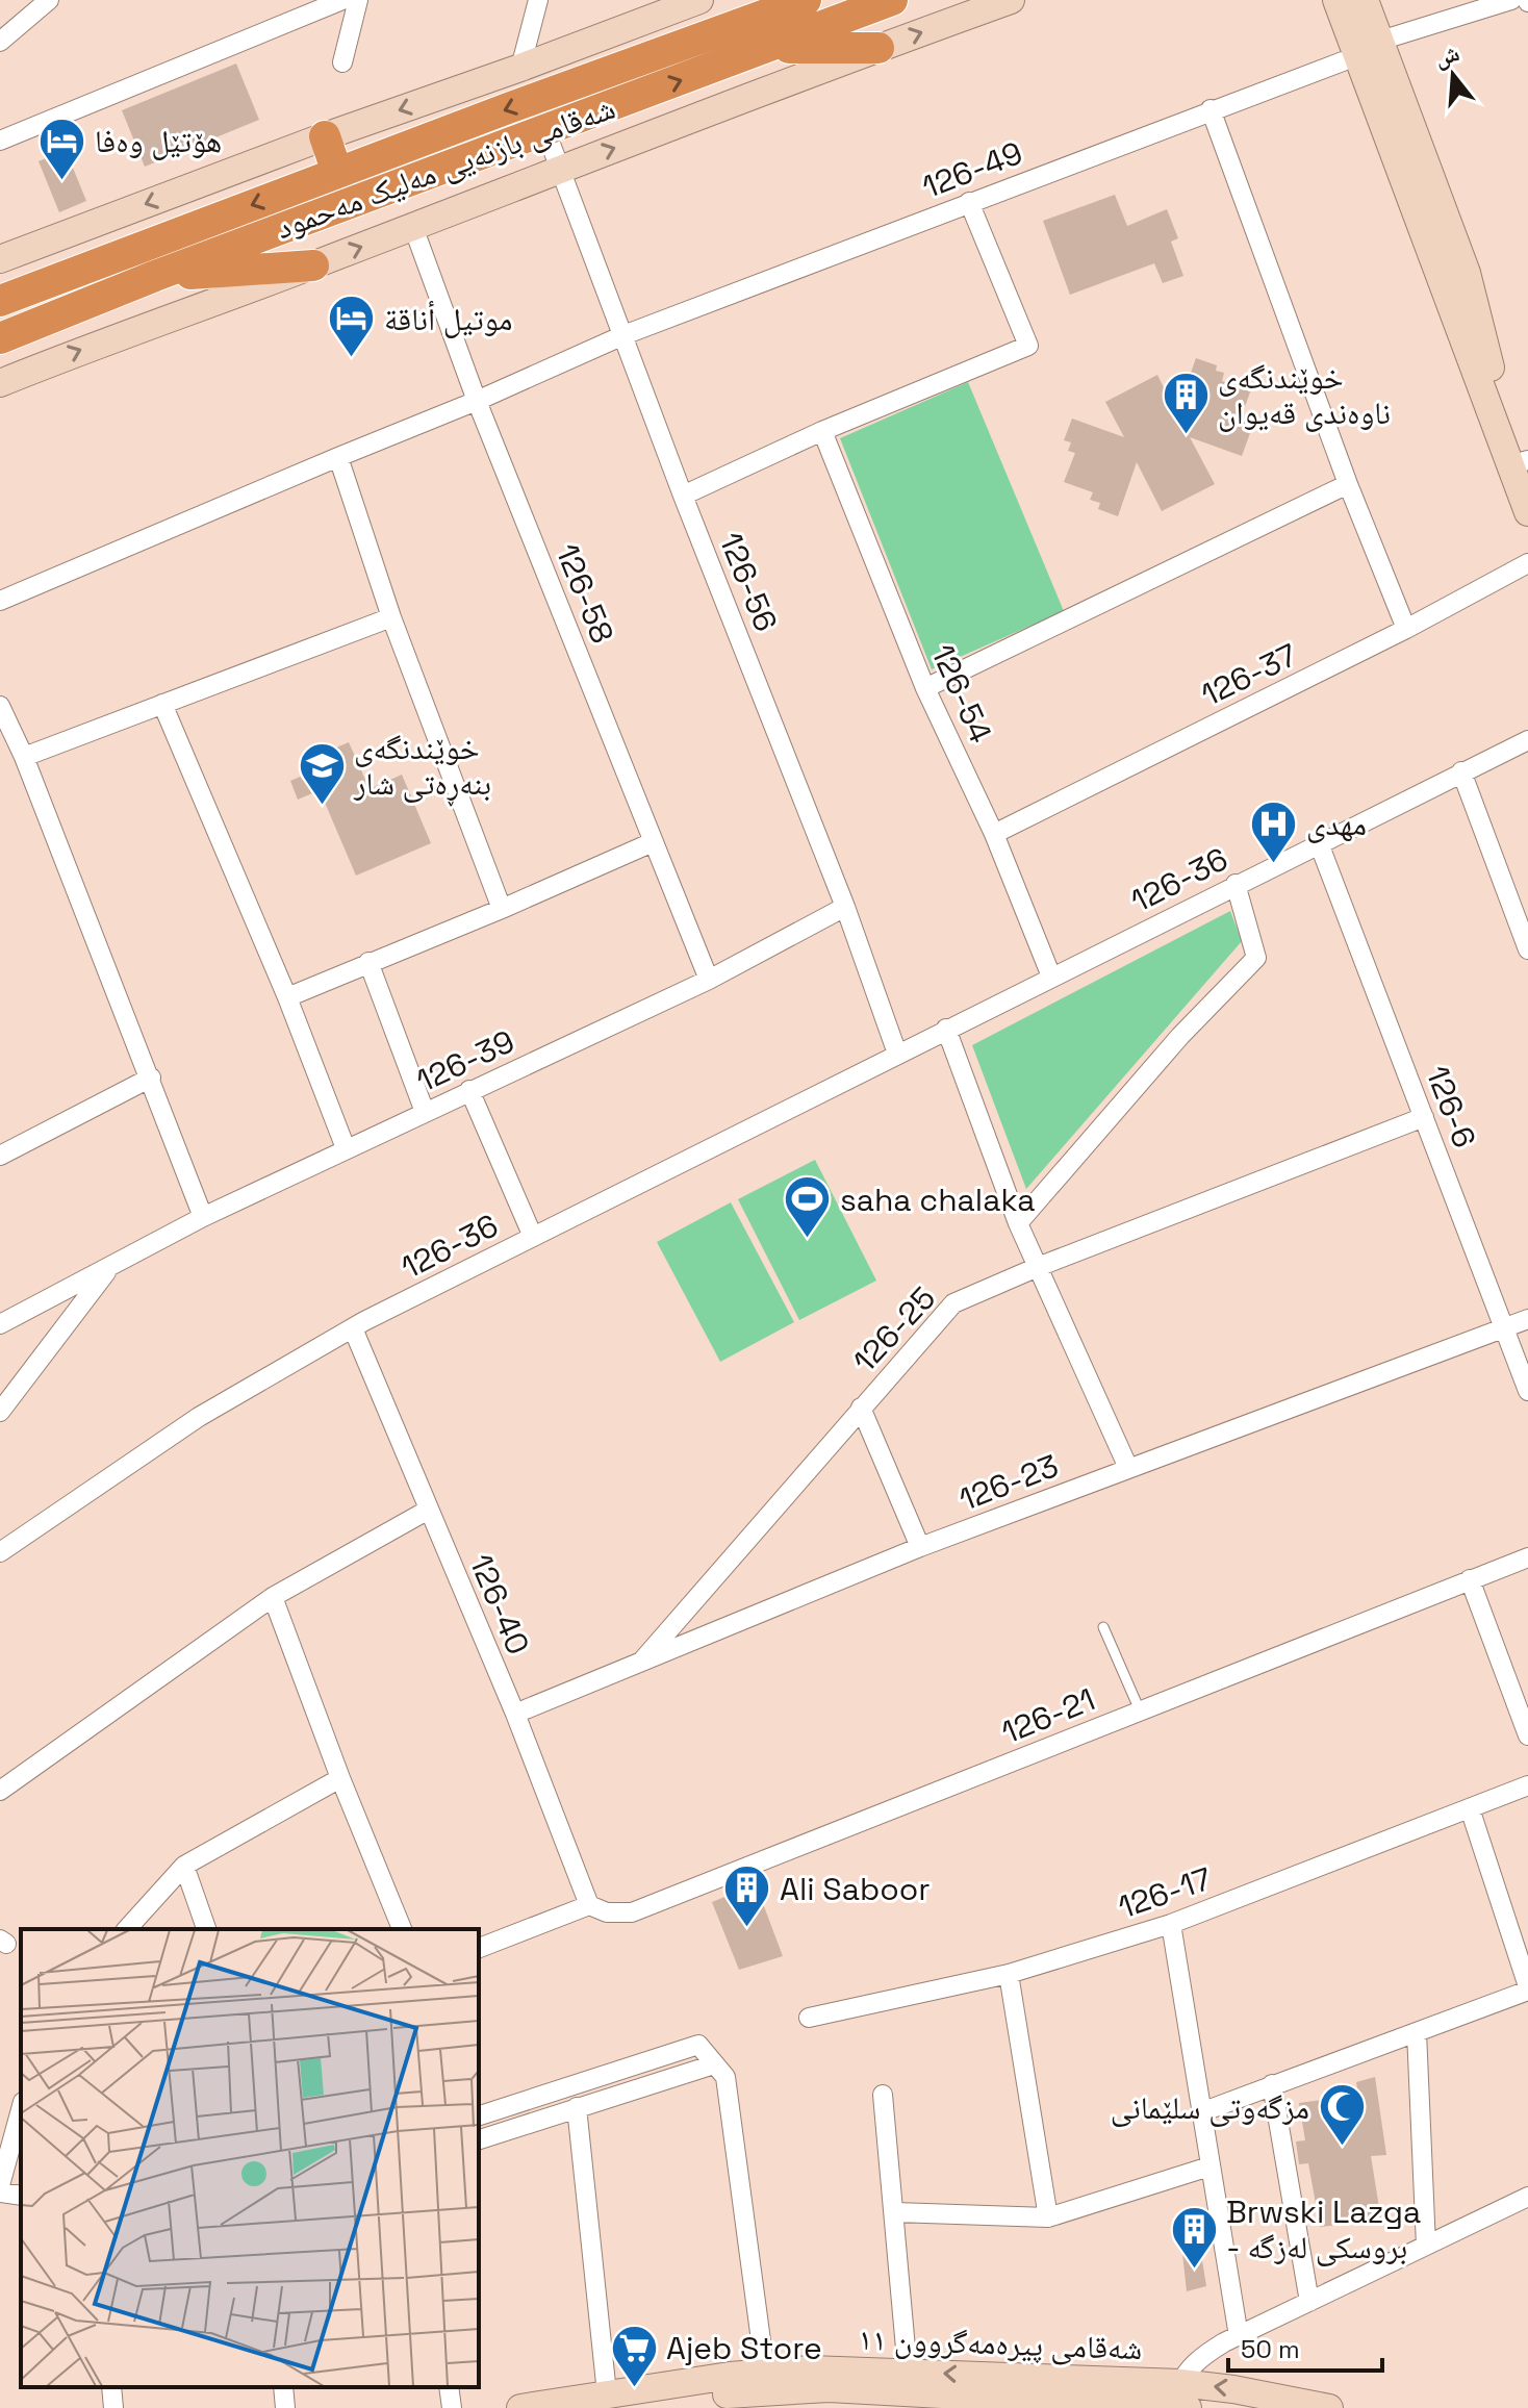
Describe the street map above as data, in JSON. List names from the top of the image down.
{
  "streets": {
    "highway": ["شەقامی بازنەیی مەلیک مەحمود"],
    "main road": ["شەقامی پیرەمەگروون ١١"],
    "street": [
      "126-49",
      "126-56",
      "126-58",
      "126-37",
      "126-54",
      "126-36",
      "126-39",
      "126-6",
      "126-25",
      "126-23",
      "126-40",
      "126-21",
      "126-17"
    ]
  },
  "crossings": [
    ["شەقامی بازنەیی مەلیک مەحمود", "126-56"],
    ["126-49", "126-56"],
    ["126-49", "126-58"],
    ["126-56", "126-36"],
    ["126-56", "126-39"],
    ["126-58", "126-39"],
    ["126-37", "126-54"],
    ["126-54", "126-36"],
    ["126-36", "126-6"],
    ["126-36", "126-40"],
    ["126-6", "126-25"],
    ["126-6", "126-23"],
    ["126-25", "126-23"],
    ["126-23", "126-40"],
    ["126-40", "126-21"]
  ],
  "places": {
    "hotel": ["هۆتێل وەفا", "موتيل أناقة"],
    "building": ["خوێندنگەی ناوەندی قەیوان", "Ali Saboor", "Brwski Lazga - بروسکی لەزگە"],
    "school or university": ["خوێندنگەی بنەڕەتی شار"],
    "hospital": ["مهدی"],
    "sports": ["saha chalaka"],
    "mosque": ["مزگەوتی سلێمانی"],
    "supermarket": ["Ajeb Store"]
  },
  "scale_bar": "50 m",
  "north": "top"
}
